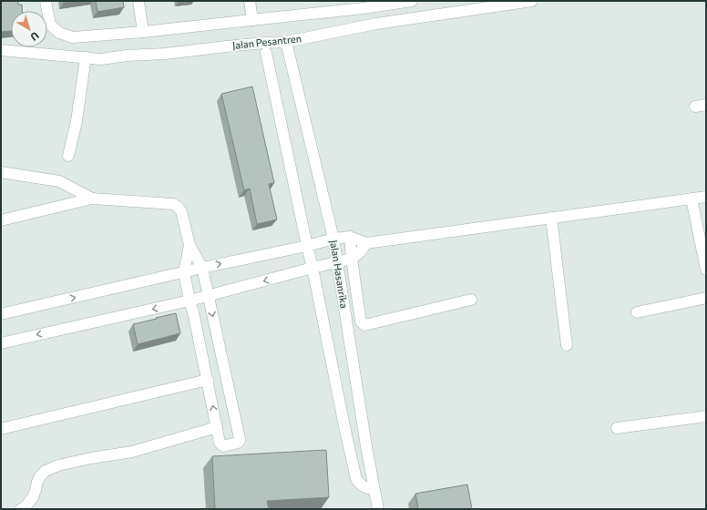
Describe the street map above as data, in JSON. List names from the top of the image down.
{
  "streets": {
    "street": ["Jalan Pesantren", "Jalan Hasanrika"]
  },
  "crossings": [
    ["Jalan Pesantren", "Jalan Hasanrika"]
  ],
  "north": "bottom right"
}
